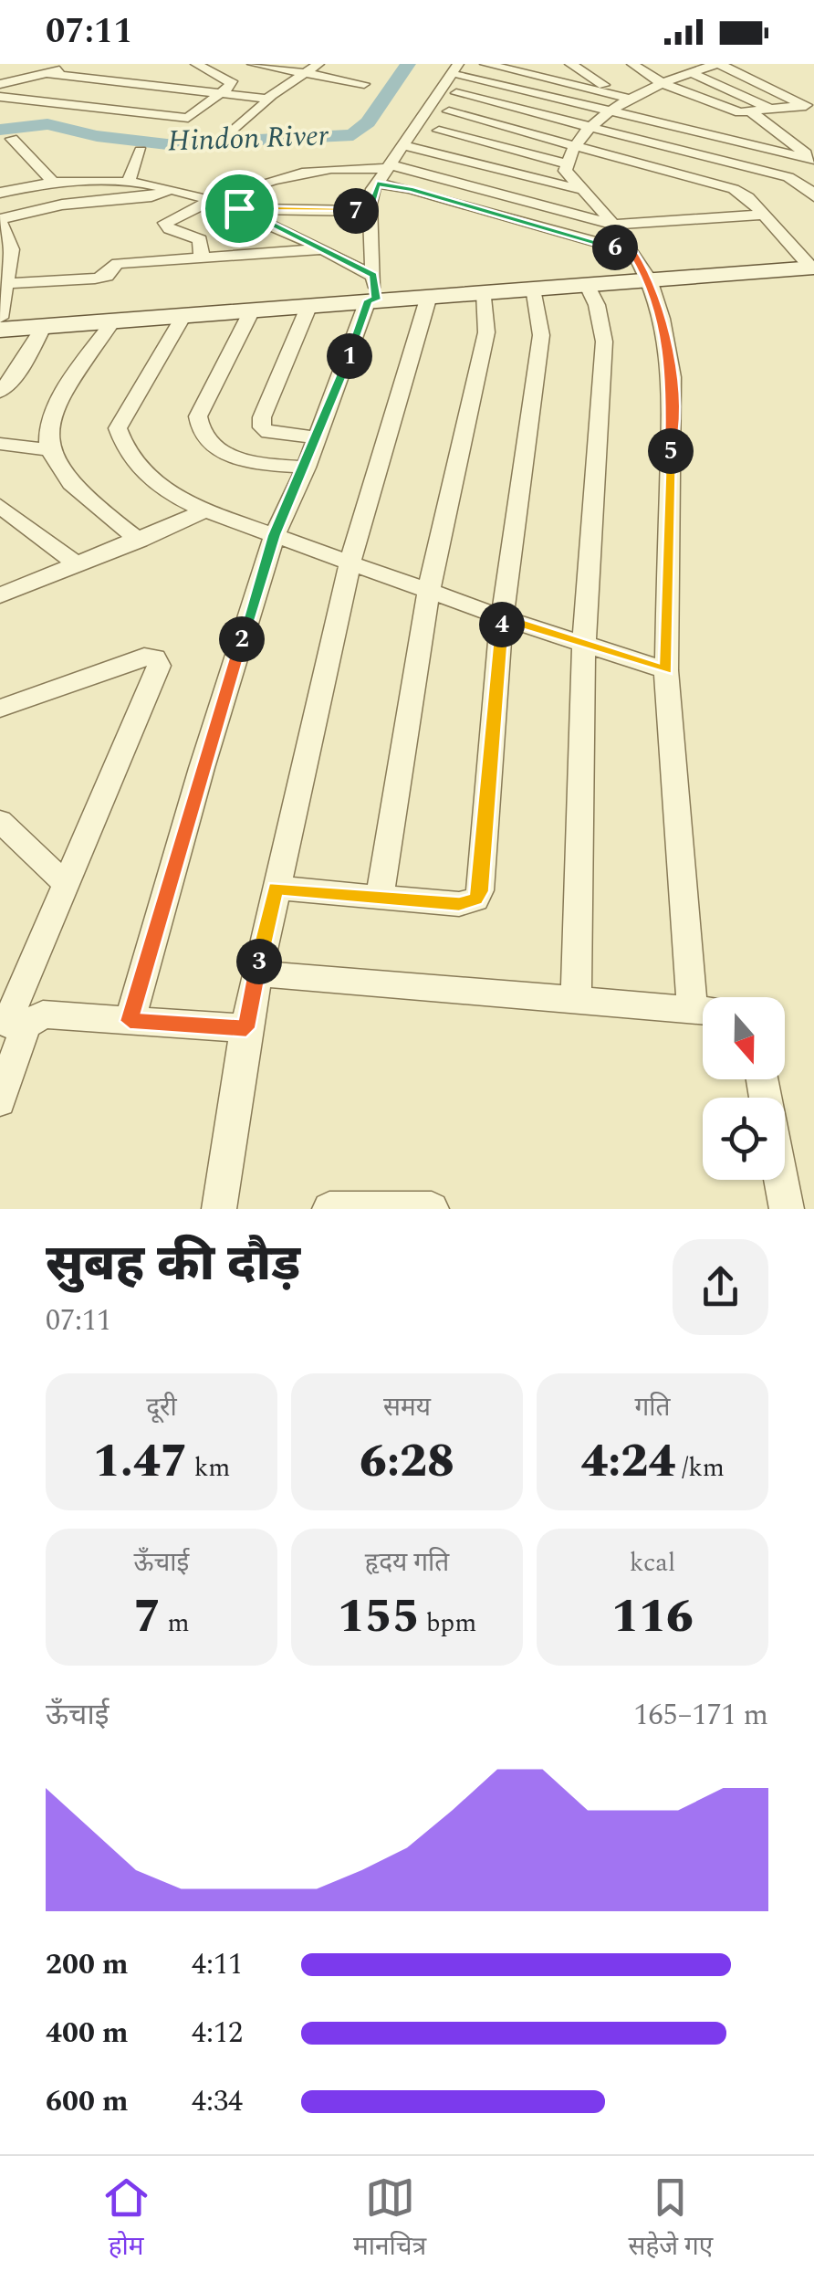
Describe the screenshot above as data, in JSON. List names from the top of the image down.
{
  "water": ["Hindon River"],
  "north": "bottom",
  "page": {
    "status": "07:11",
    "pins": [
      "7",
      "6",
      "1",
      "5",
      "4",
      "2",
      "3"
    ],
    "heading": ["सुबह की दौड़", "07:11"],
    "stats": [
      ["दूरी", "1.47 km"],
      ["समय", "6:28"],
      ["गति", "4:24 /km"],
      ["ऊँचाई", "7 m"],
      ["हृदय गति", "155 bpm"],
      ["kcal", "116"]
    ],
    "chart": ["ऊँचाई", "165–171 m"],
    "list": [
      {
        "name": "200 m",
        "note": "4:11"
      },
      {
        "name": "400 m",
        "note": "4:12"
      },
      {
        "name": "600 m",
        "note": "4:34"
      }
    ],
    "tabs": ["होम", "मानचित्र", "सहेजे गए"]
  }
}
